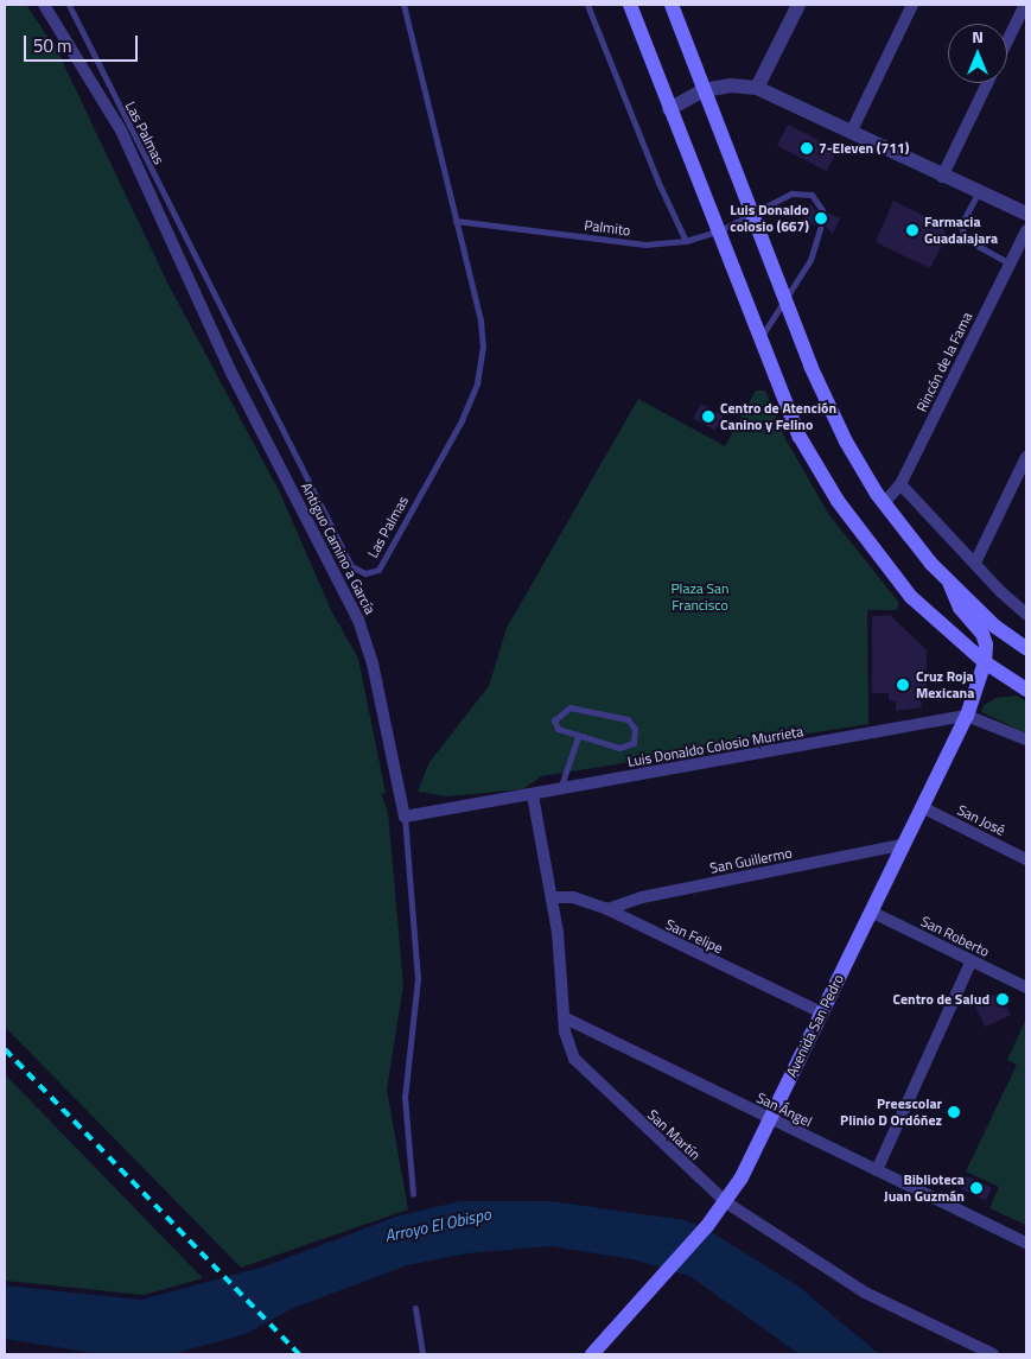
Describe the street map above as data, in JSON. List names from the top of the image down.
{
  "streets": {
    "main road": ["Avenida San Pedro"],
    "street": [
      "Rincón de la Fama",
      "Antiguo Camino a García",
      "Luis Donaldo Colosio Murrieta",
      "San José",
      "San Guillermo",
      "San Felipe",
      "San Roberto",
      "San Ángel",
      "San Martín"
    ],
    "lane": ["Las Palmas", "Palmito"]
  },
  "crossings": [
    ["Las Palmas", "Palmito"],
    ["Antiguo Camino a García", "Luis Donaldo Colosio Murrieta"],
    ["Luis Donaldo Colosio Murrieta", "Avenida San Pedro"],
    ["Luis Donaldo Colosio Murrieta", "San Martín"],
    ["San José", "Avenida San Pedro"],
    ["San Guillermo", "San Felipe"],
    ["San Guillermo", "Avenida San Pedro"],
    ["San Felipe", "Avenida San Pedro"],
    ["San Felipe", "San Martín"],
    ["San Roberto", "Avenida San Pedro"],
    ["Avenida San Pedro", "San Ángel"],
    ["Avenida San Pedro", "San Martín"],
    ["San Ángel", "San Martín"]
  ],
  "water": ["Arroyo El Obispo"],
  "parks": ["Plaza San Francisco"],
  "places": [
    "7-Eleven (711)",
    "Luis Donaldo colosio (667)",
    "Farmacia Guadalajara",
    "Centro de Atención Canino y Felino",
    "Cruz Roja Mexicana",
    "Centro de Salud",
    "Preescolar Plinio D Ordóñez",
    "Biblioteca Juan Guzmán"
  ],
  "scale_bar": "50 m",
  "north": "top"
}
